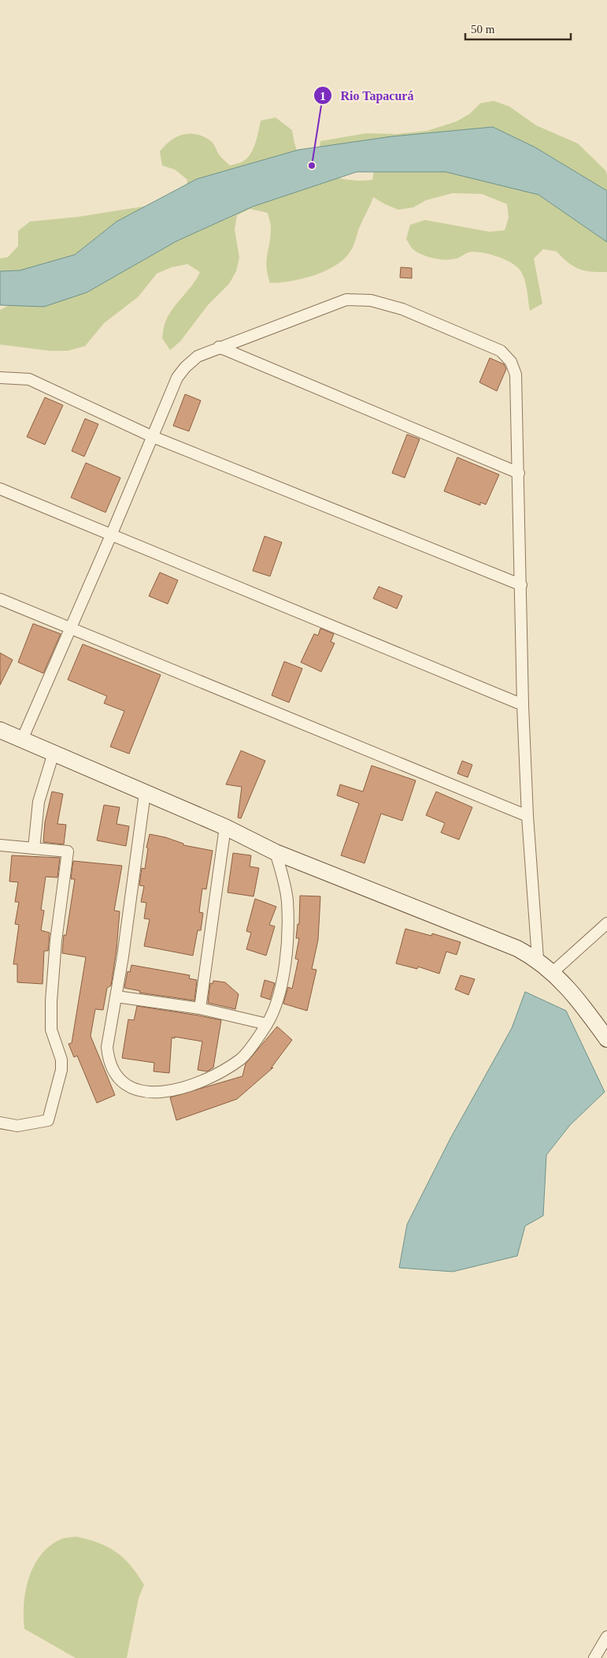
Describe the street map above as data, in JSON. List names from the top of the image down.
{
  "places": ["Rio Tapacurá"],
  "scale_bar": "50 m"
}
